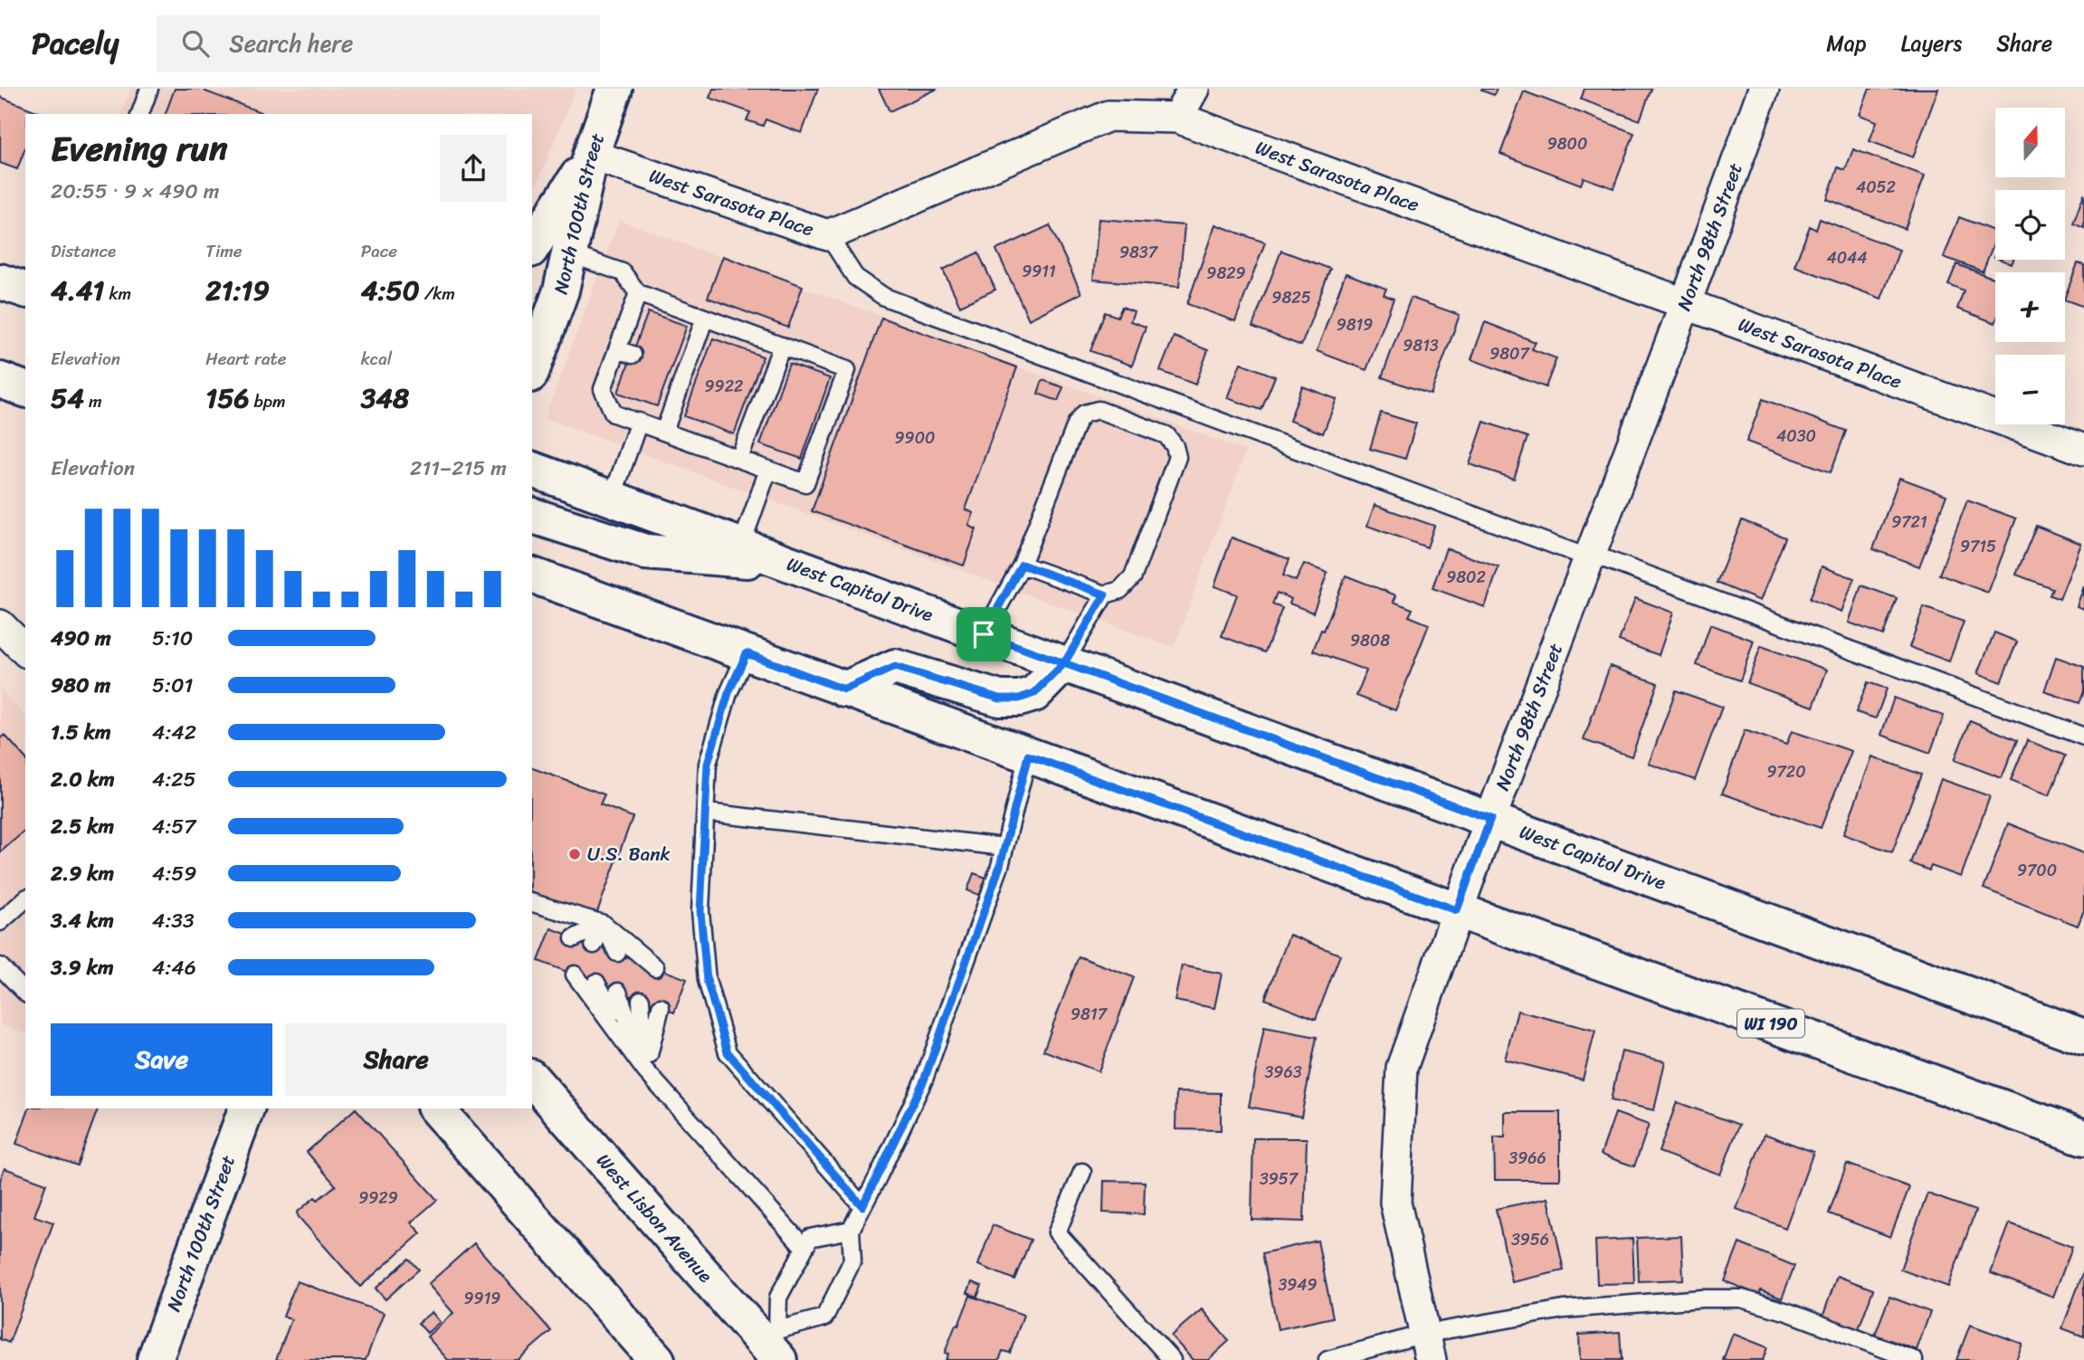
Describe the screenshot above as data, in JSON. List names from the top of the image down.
{
  "streets": {
    "main road": [
      "North 100th Street",
      "West Capitol Drive",
      "WI 190",
      "West Lisbon Avenue"
    ],
    "street": ["West Sarasota Place", "North 98th Street"]
  },
  "crossings": [
    ["West Sarasota Place", "North 100th Street"],
    ["West Sarasota Place", "North 98th Street"],
    ["North 98th Street", "West Capitol Drive"],
    ["North 98th Street", "WI 190"]
  ],
  "places": ["U.S. Bank"],
  "house_numbers": [
    "9800",
    "4052",
    "9837",
    "4044",
    "9911",
    "9829",
    "9825",
    "9819",
    "9813",
    "9807",
    "9922",
    "4030",
    "9900",
    "9721",
    "9715",
    "9802",
    "9808",
    "9720",
    "9700",
    "9817",
    "3963",
    "3966",
    "3957",
    "9929",
    "3956",
    "3949",
    "9919"
  ],
  "north": "top",
  "page": {
    "header": "Pacely",
    "search": "Search here",
    "nav": ["Map", "Layers", "Share"],
    "map_buttons": ["+", "−"],
    "heading": ["Evening run", "20:55 · 9 × 490 m"],
    "stats": [
      ["Distance", "4.41 km"],
      ["Time", "21:19"],
      ["Pace", "4:50 /km"],
      ["Elevation", "54 m"],
      ["Heart rate", "156 bpm"],
      ["kcal", "348"]
    ],
    "chart": ["Elevation", "211–215 m"],
    "list": [
      {
        "name": "490 m",
        "note": "5:10"
      },
      {
        "name": "980 m",
        "note": "5:01"
      },
      {
        "name": "1.5 km",
        "note": "4:42"
      },
      {
        "name": "2.0 km",
        "note": "4:25"
      },
      {
        "name": "2.5 km",
        "note": "4:57"
      },
      {
        "name": "2.9 km",
        "note": "4:59"
      },
      {
        "name": "3.4 km",
        "note": "4:33"
      },
      {
        "name": "3.9 km",
        "note": "4:46"
      }
    ],
    "buttons": ["Save", "Share"]
  }
}
